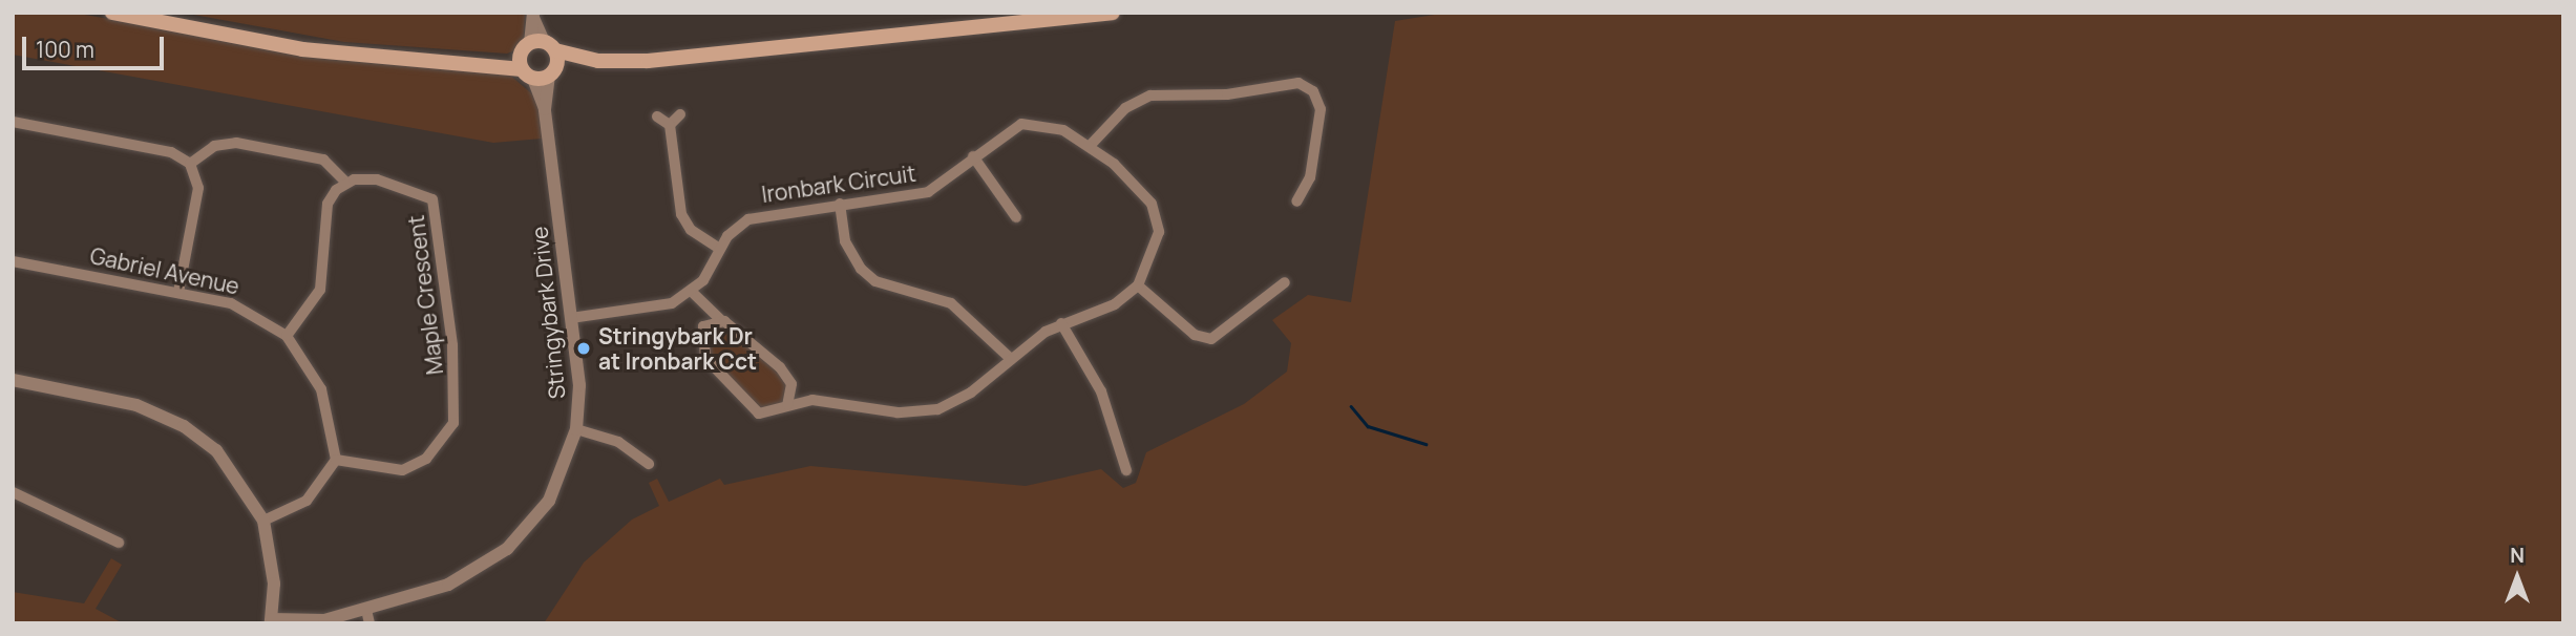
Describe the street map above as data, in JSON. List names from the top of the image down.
{
  "streets": {
    "street": [
      "Ironbark Circuit",
      "Gabriel Avenue",
      "Maple Crescent",
      "Stringybark Drive"
    ]
  },
  "crossings": [
    ["Gabriel Avenue", "Maple Crescent"]
  ],
  "places": ["Stringybark Dr at Ironbark Cct"],
  "scale_bar": "100 m",
  "north": "top"
}
